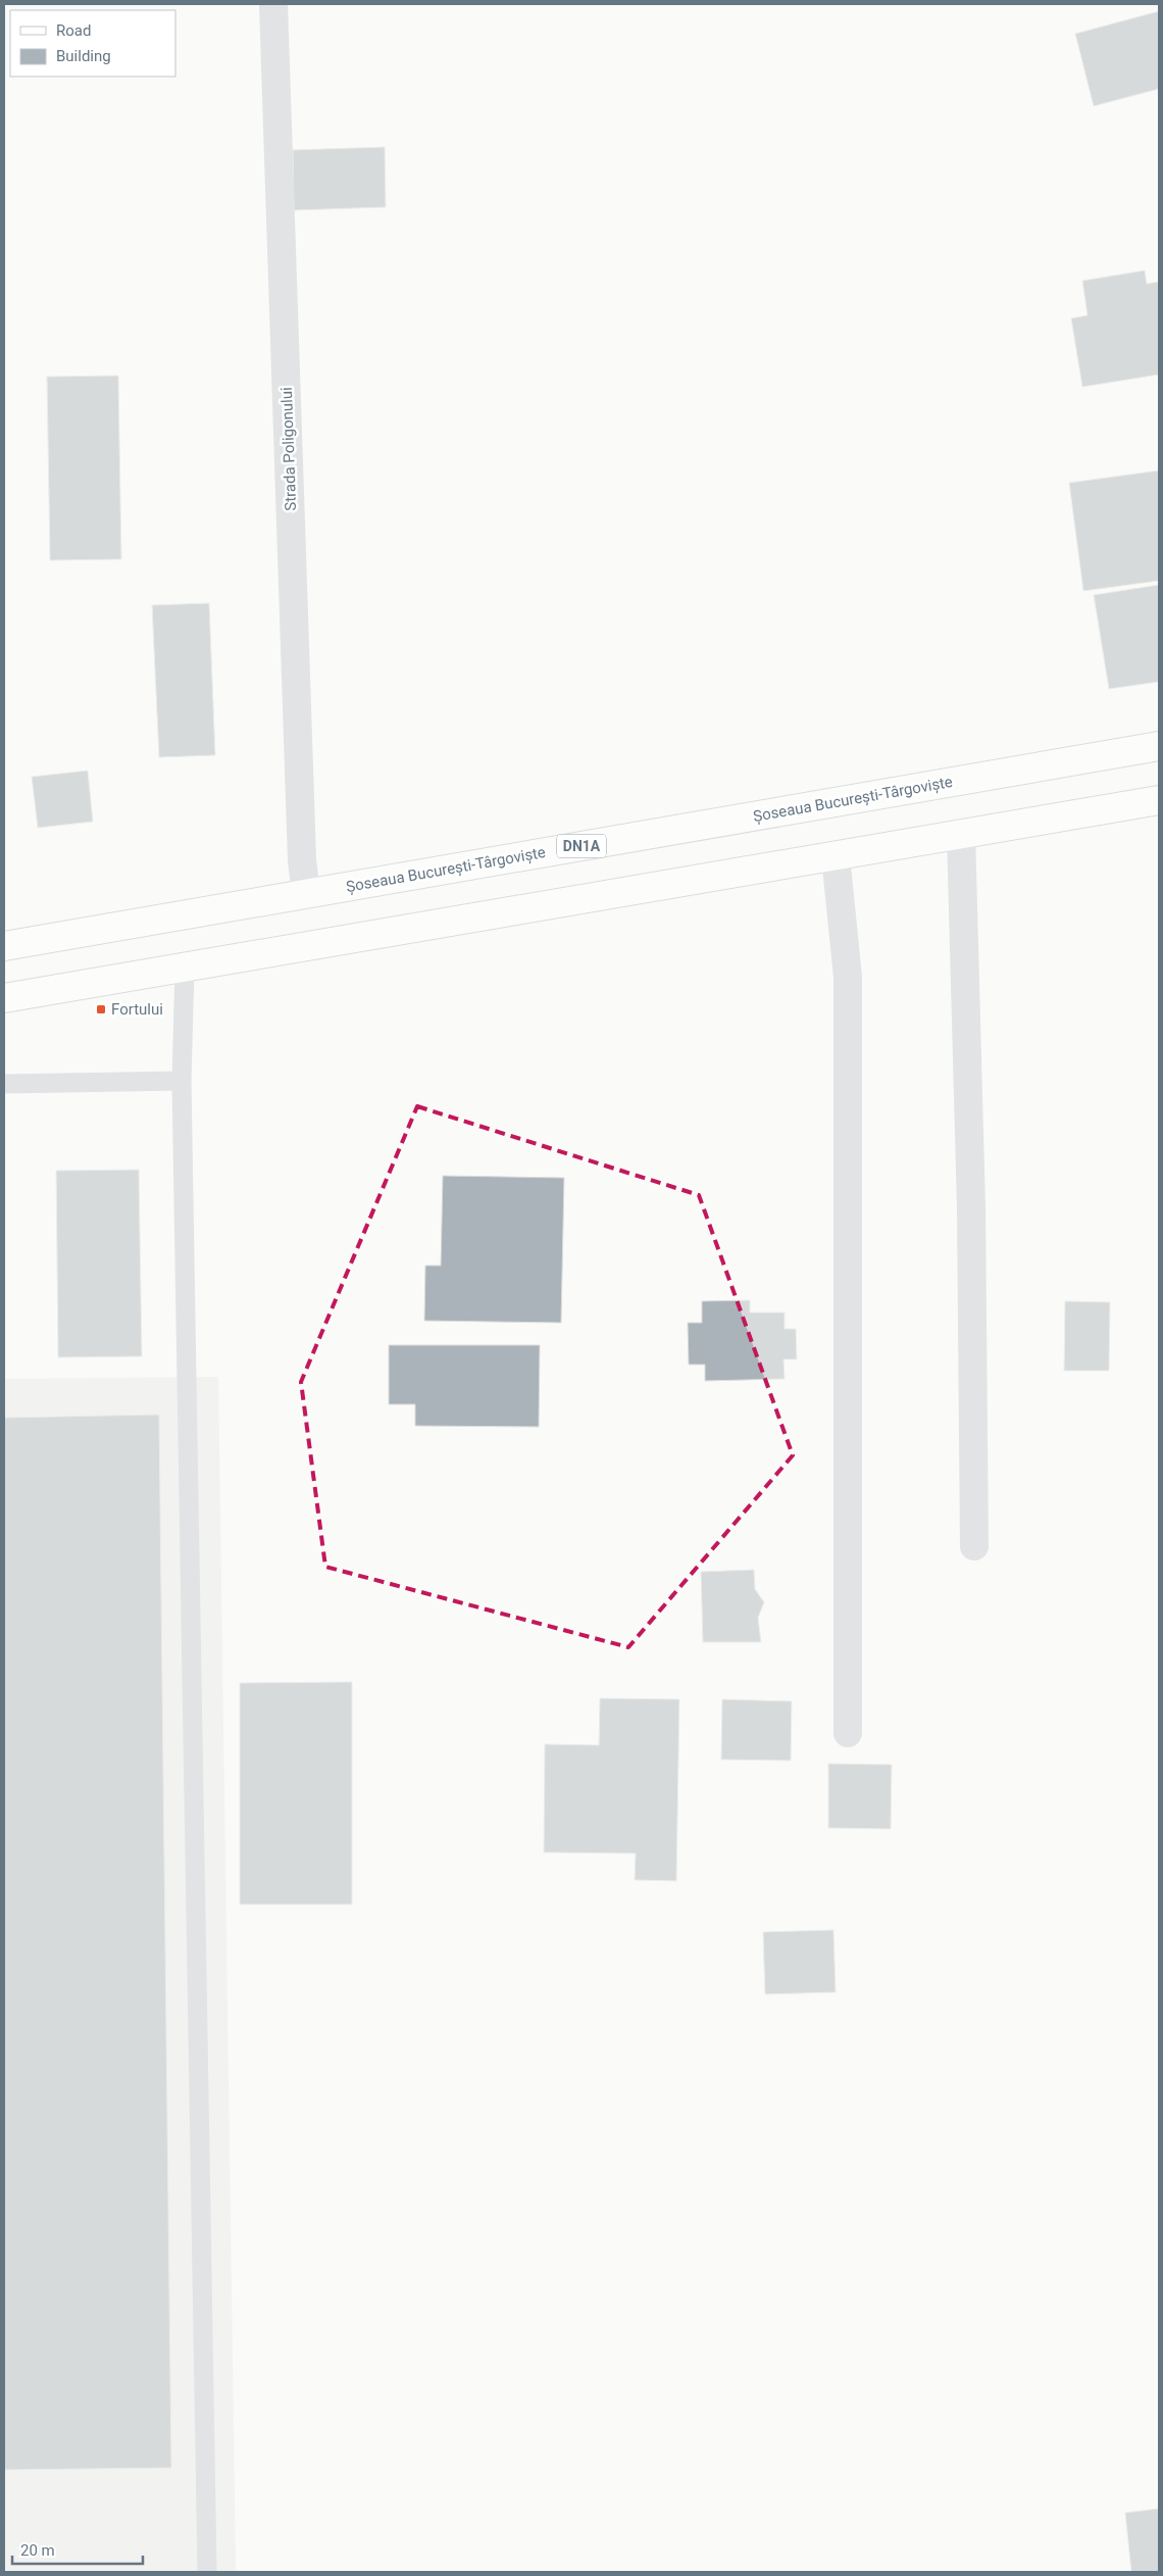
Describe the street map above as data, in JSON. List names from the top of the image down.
{
  "streets": {
    "main road": ["Șoseaua București-Târgoviște", "DN1A"],
    "street": ["Strada Poligonului"]
  },
  "crossings": [
    ["Strada Poligonului", "Șoseaua București-Târgoviște"]
  ],
  "places": {
    "transit": ["Fortului"]
  },
  "legend": ["Road", "Building"],
  "scale_bar": "20 m"
}
